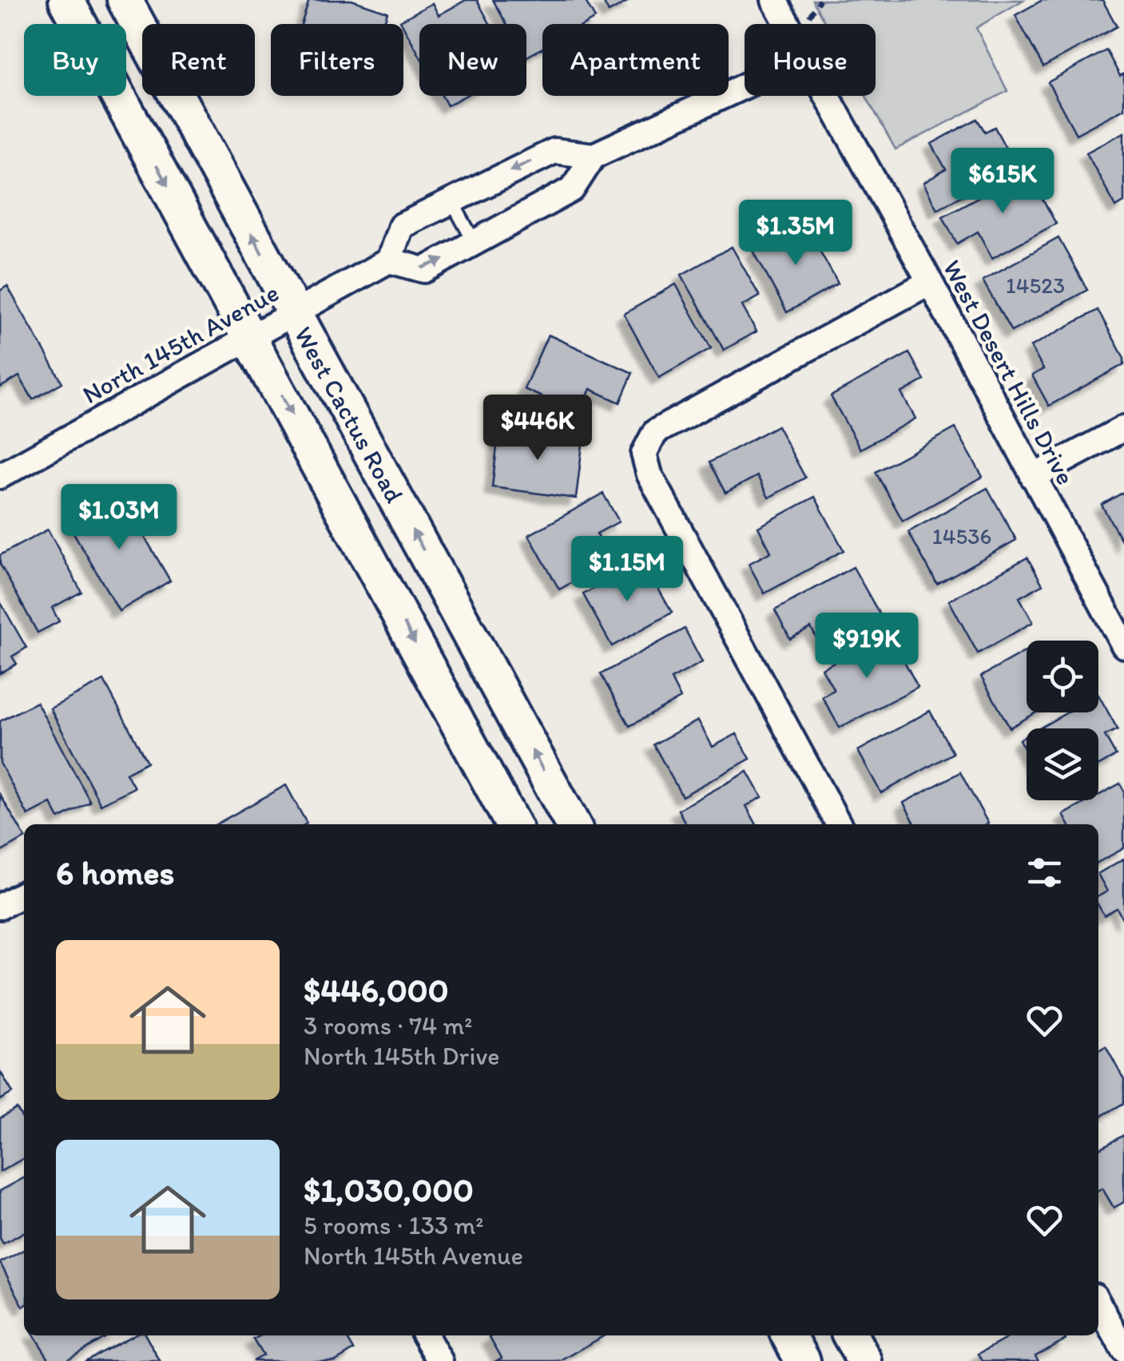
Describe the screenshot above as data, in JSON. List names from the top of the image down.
{
  "streets": {
    "main road": ["West Cactus Road"],
    "street": ["North 145th Avenue", "West Desert Hills Drive"]
  },
  "crossings": [
    ["North 145th Avenue", "West Cactus Road"]
  ],
  "house_numbers": ["14523", "14536"],
  "page": {
    "chip": [
      "Buy",
      "Rent",
      "Filters",
      "New",
      "Apartment",
      "House"
    ],
    "price": [
      "$615K",
      "$1.35M",
      "$446K",
      "$1.03M",
      "$1.15M",
      "$919K"
    ],
    "heading": "6 homes",
    "list": [
      {
        "name": "$446,000",
        "note": "3 rooms · 74 m² · North 145th Drive"
      },
      {
        "name": "$1,030,000",
        "note": "5 rooms · 133 m² · North 145th Avenue"
      }
    ]
  }
}
